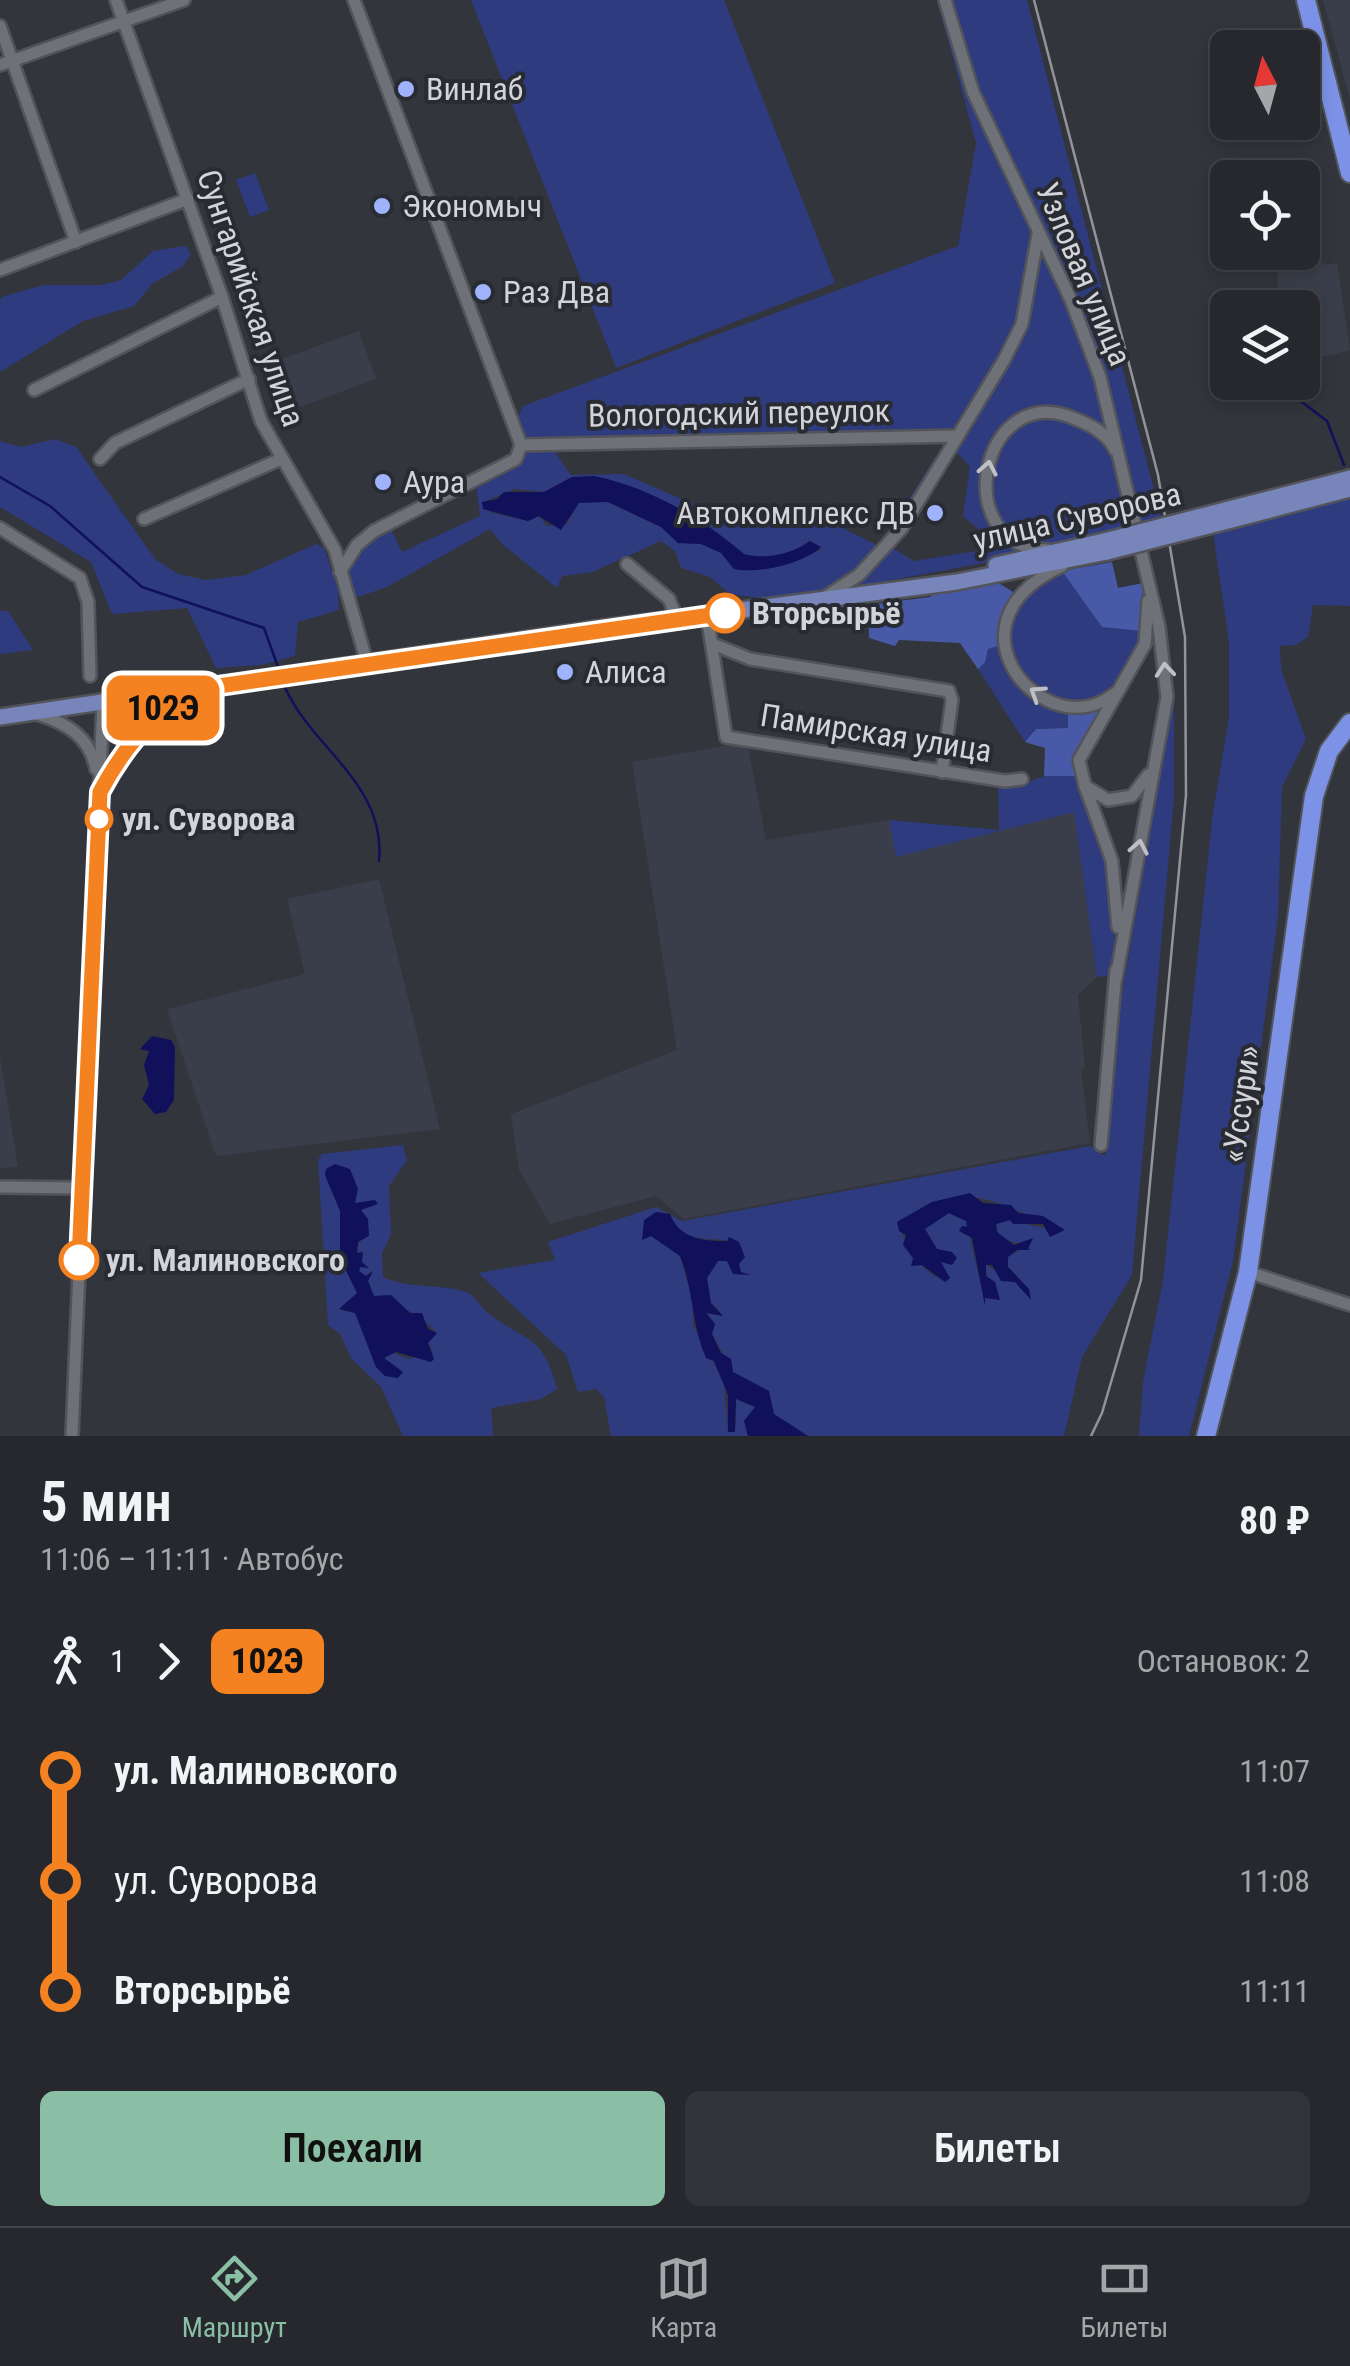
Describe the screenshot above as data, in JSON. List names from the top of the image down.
{
  "streets": {
    "highway": ["«Уссури»"],
    "main road": ["улица Суворова"],
    "street": [
      "Узловая улица",
      "Сунгарийская улица",
      "Вологодский переулок",
      "Памирская улица"
    ]
  },
  "crossings": [
    ["Сунгарийская улица", "улица Суворова"],
    ["улица Суворова", "Памирская улица"]
  ],
  "places": [
    "Винлаб",
    "Экономыч",
    "Раз Два",
    "Аура",
    "Автокомплекс ДВ",
    "Вторсырьё",
    "Алиса",
    "ул. Суворова",
    "ул. Малиновского"
  ],
  "lines": ["bus line 102Э"],
  "north": "top",
  "page": {
    "on_map": "102Э",
    "heading": ["5 мин", "11:06 – 11:11 · Автобус", "80 ₽"],
    "legs": ["1", "102Э", "Остановок: 2"],
    "list": [
      {
        "name": "ул. Малиновского",
        "value": "11:07"
      },
      {
        "name": "ул. Суворова",
        "value": "11:08"
      },
      {
        "name": "Вторсырьё",
        "value": "11:11"
      }
    ],
    "buttons": ["Поехали", "Билеты"],
    "tabs": ["Маршрут", "Карта", "Билеты"]
  }
}
